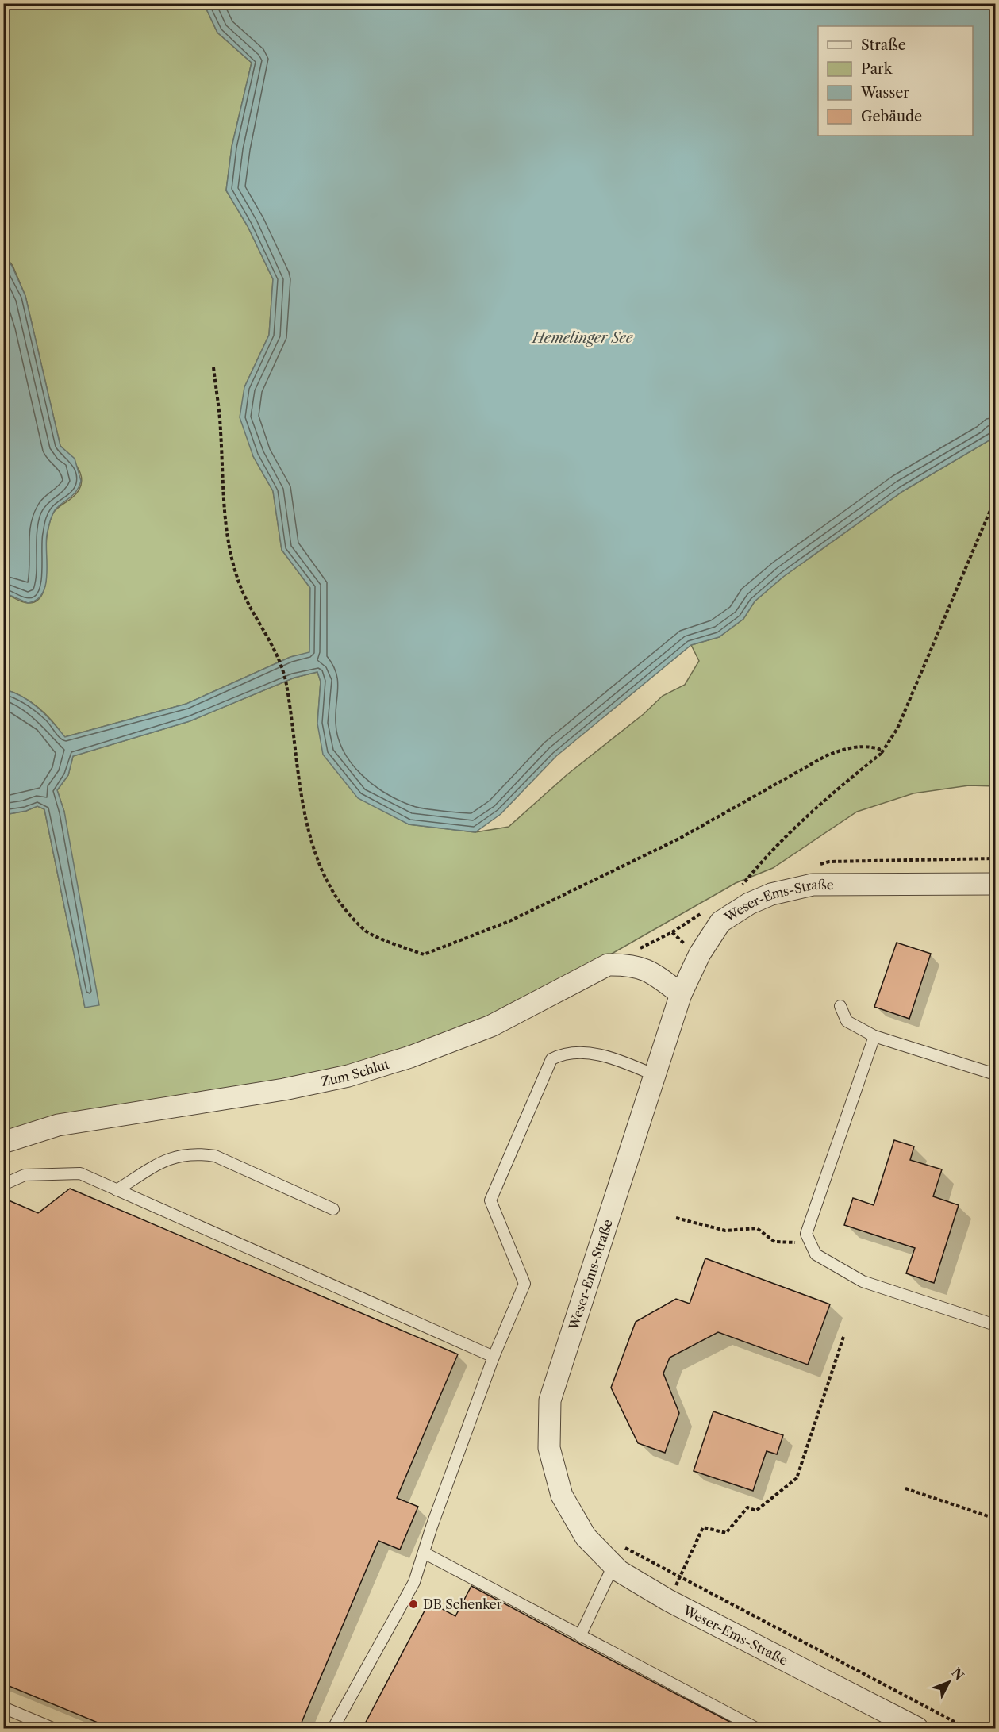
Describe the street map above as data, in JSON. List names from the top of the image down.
{
  "streets": {
    "street": ["Weser-Ems-Straße", "Zum Schlut"]
  },
  "crossings": [
    ["Weser-Ems-Straße", "Zum Schlut"]
  ],
  "water": ["Hemelinger See"],
  "places": ["DB Schenker"],
  "legend": [
    "Straße",
    "Park",
    "Wasser",
    "Gebäude"
  ],
  "north": "top right"
}
